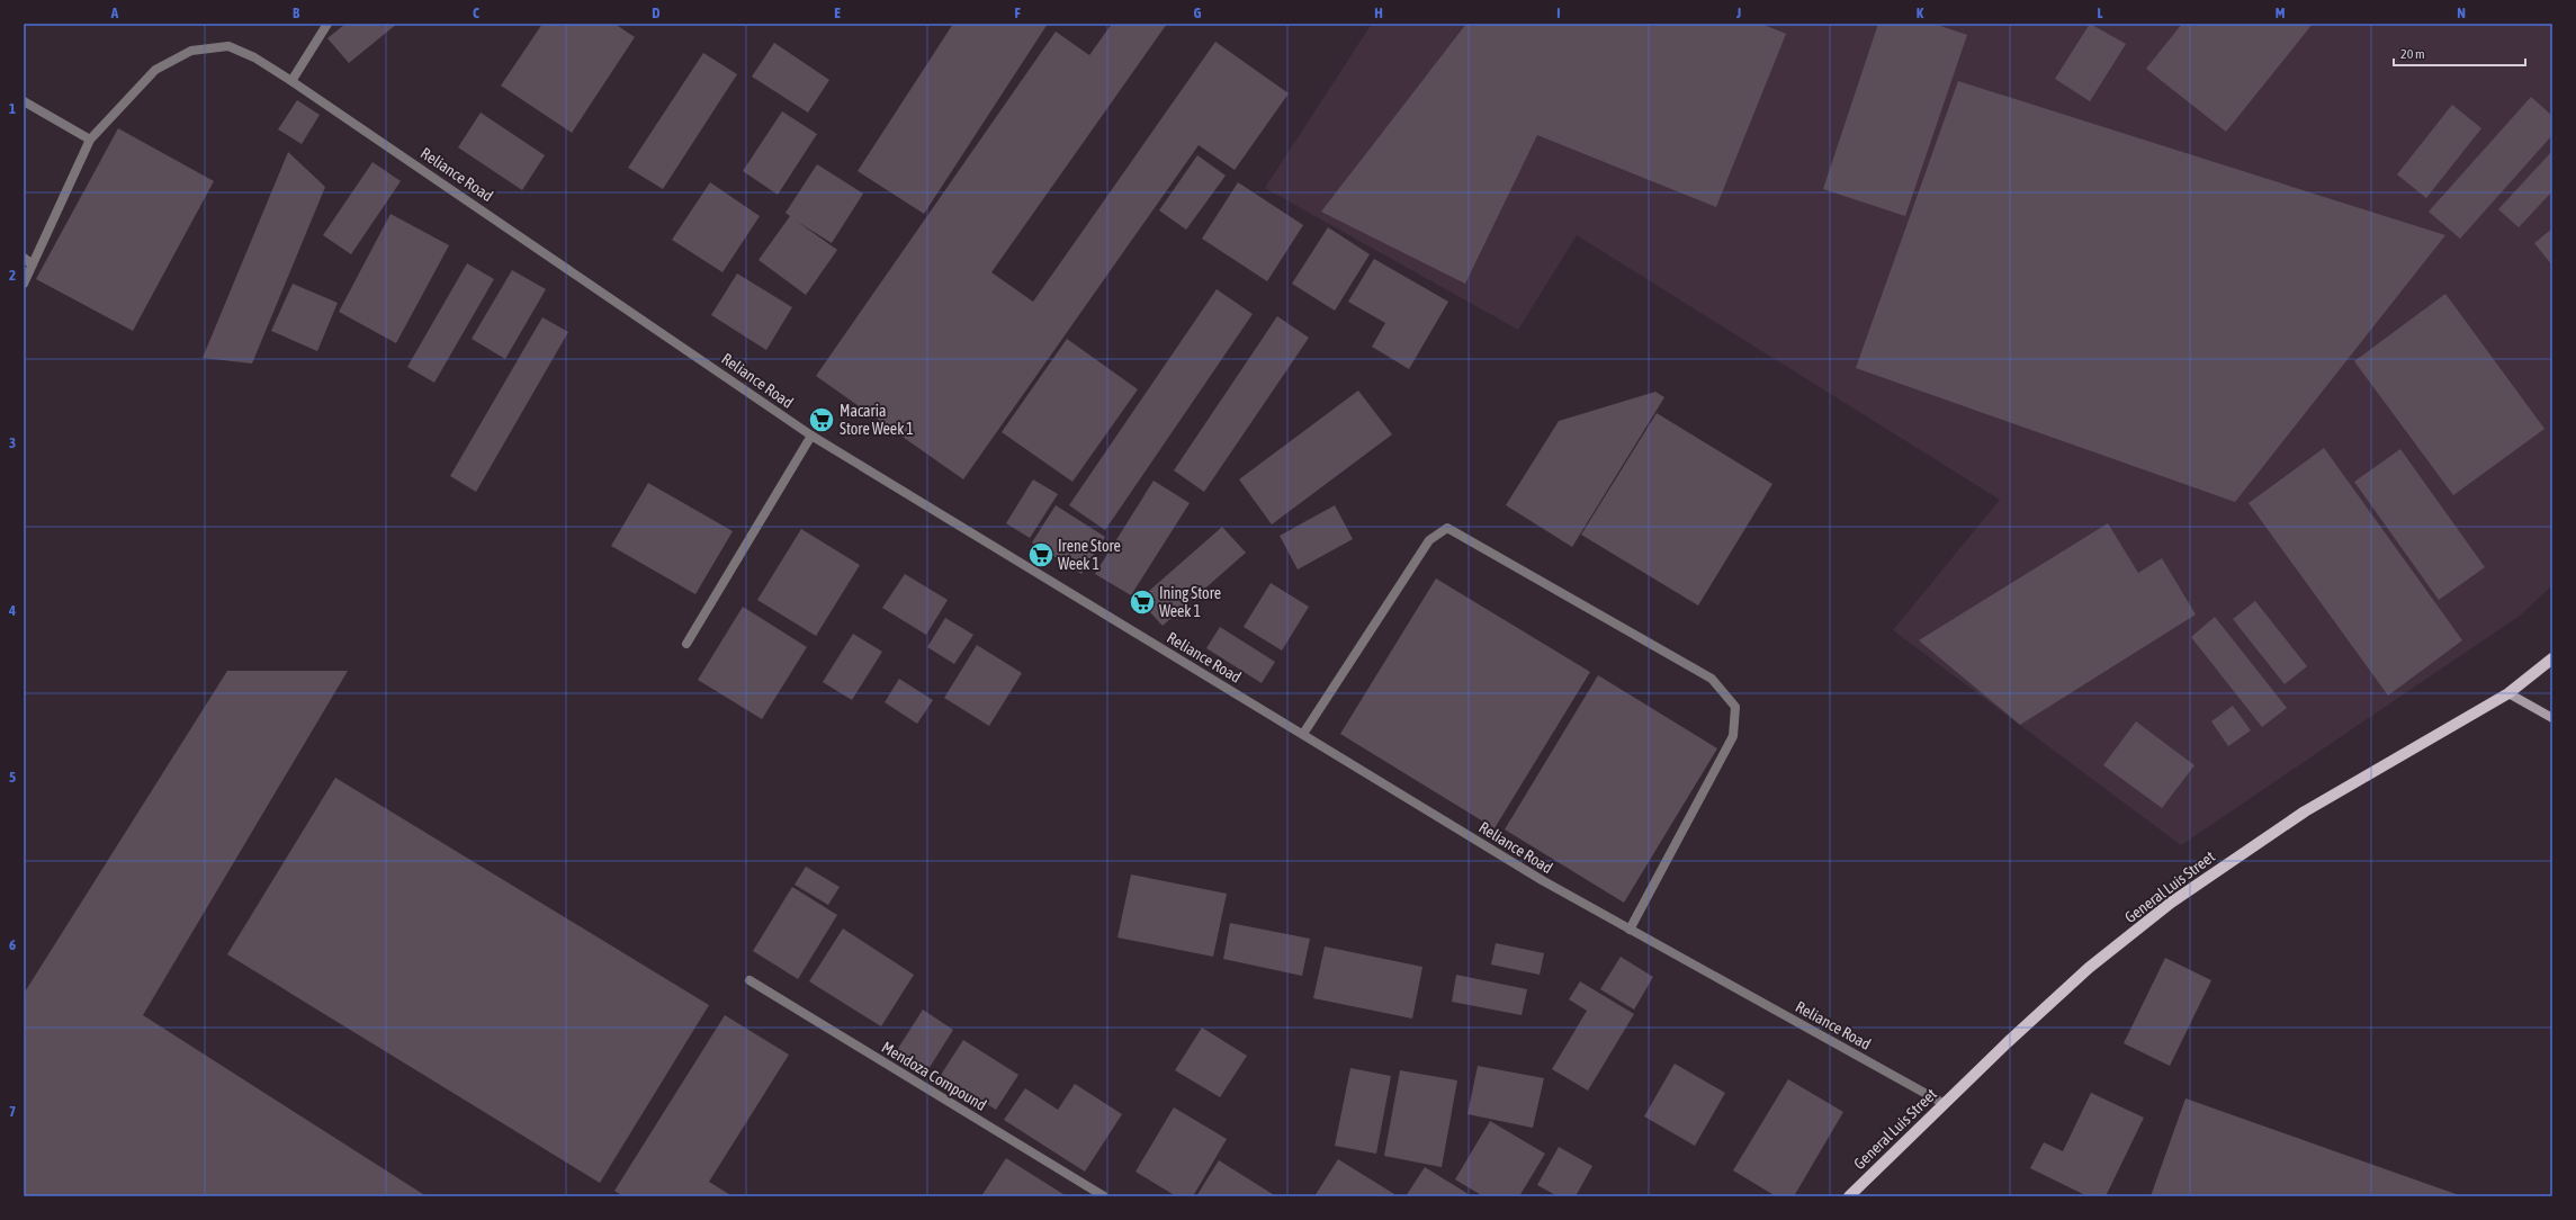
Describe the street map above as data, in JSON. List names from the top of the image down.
{
  "streets": {
    "main road": ["General Luis Street"],
    "street": ["Reliance Road", "Mendoza Compound"]
  },
  "crossings": [
    ["Reliance Road", "General Luis Street"]
  ],
  "places": {
    "supermarket": ["Macaria Store Week 1", "Irene Store Week 1", "Ining Store Week 1"]
  },
  "scale_bar": "20 m",
  "grid": {
    "columns": [
      "A",
      "B",
      "C",
      "D",
      "E",
      "F",
      "G",
      "H",
      "I",
      "J",
      "K",
      "L",
      "M",
      "N"
    ],
    "rows": [
      "1",
      "2",
      "3",
      "4",
      "5",
      "6",
      "7"
    ]
  }
}
